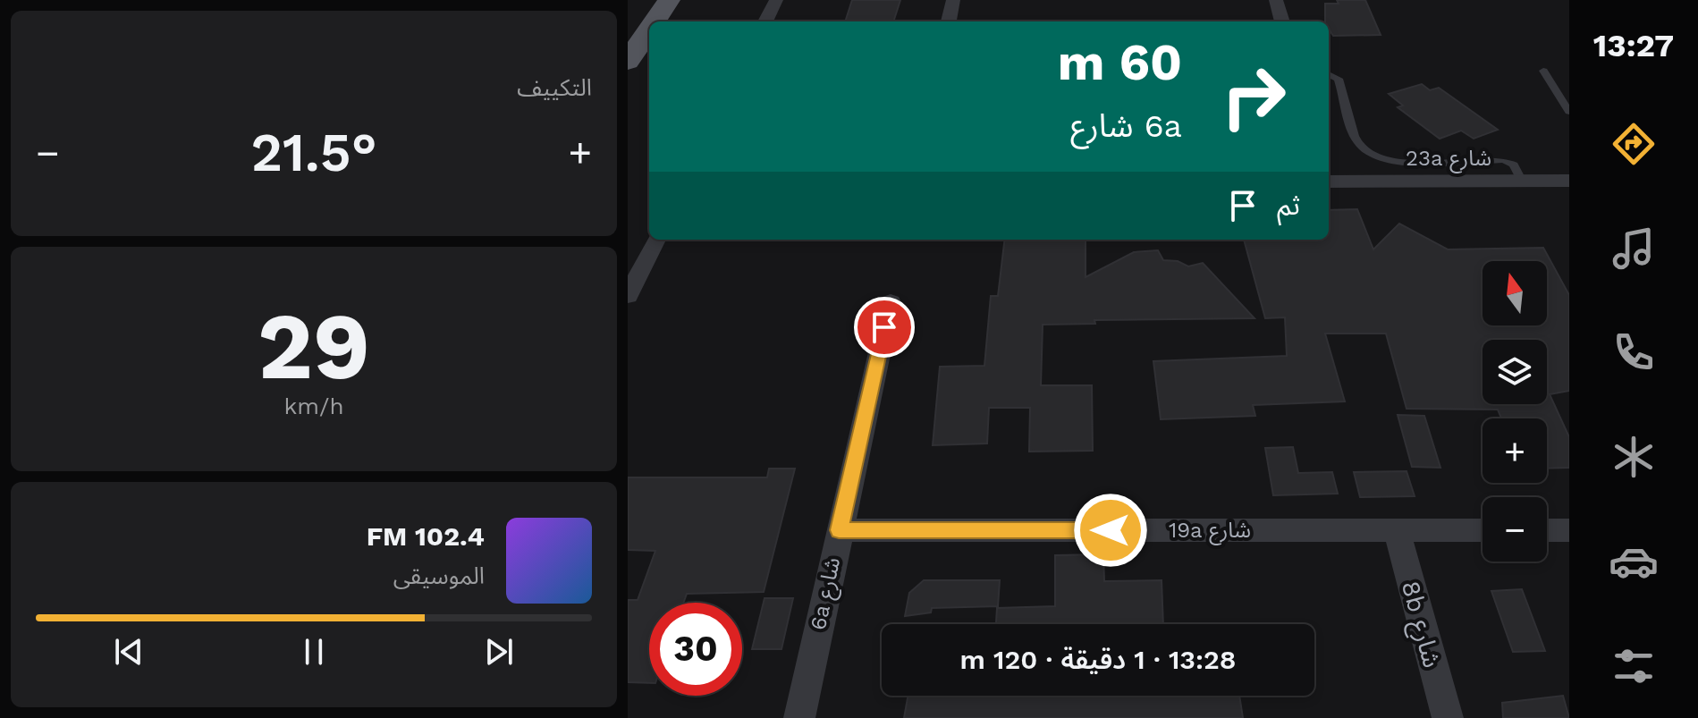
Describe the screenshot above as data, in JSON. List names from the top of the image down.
{
  "streets": {
    "street": [
      "23a شارع",
      "19a شارع",
      "6a شارع",
      "8b شارع"
    ]
  },
  "crossings": [
    ["19a شارع", "6a شارع"],
    ["19a شارع", "8b شارع"]
  ],
  "north": "top",
  "page": {
    "tabs": "13:27",
    "tile": [
      "التكييف",
      ["29", "km/h"]
    ],
    "turn": ["60 m", "6a شارع"],
    "heat": ["−", "21.5°", "+"],
    "then": "ثم",
    "map_buttons": ["+", "−"],
    "song": ["102.4 FM", "الموسيقى"],
    "limit": "30",
    "trip": "13:28 · 1 دقيقة · 120 m"
  }
}
